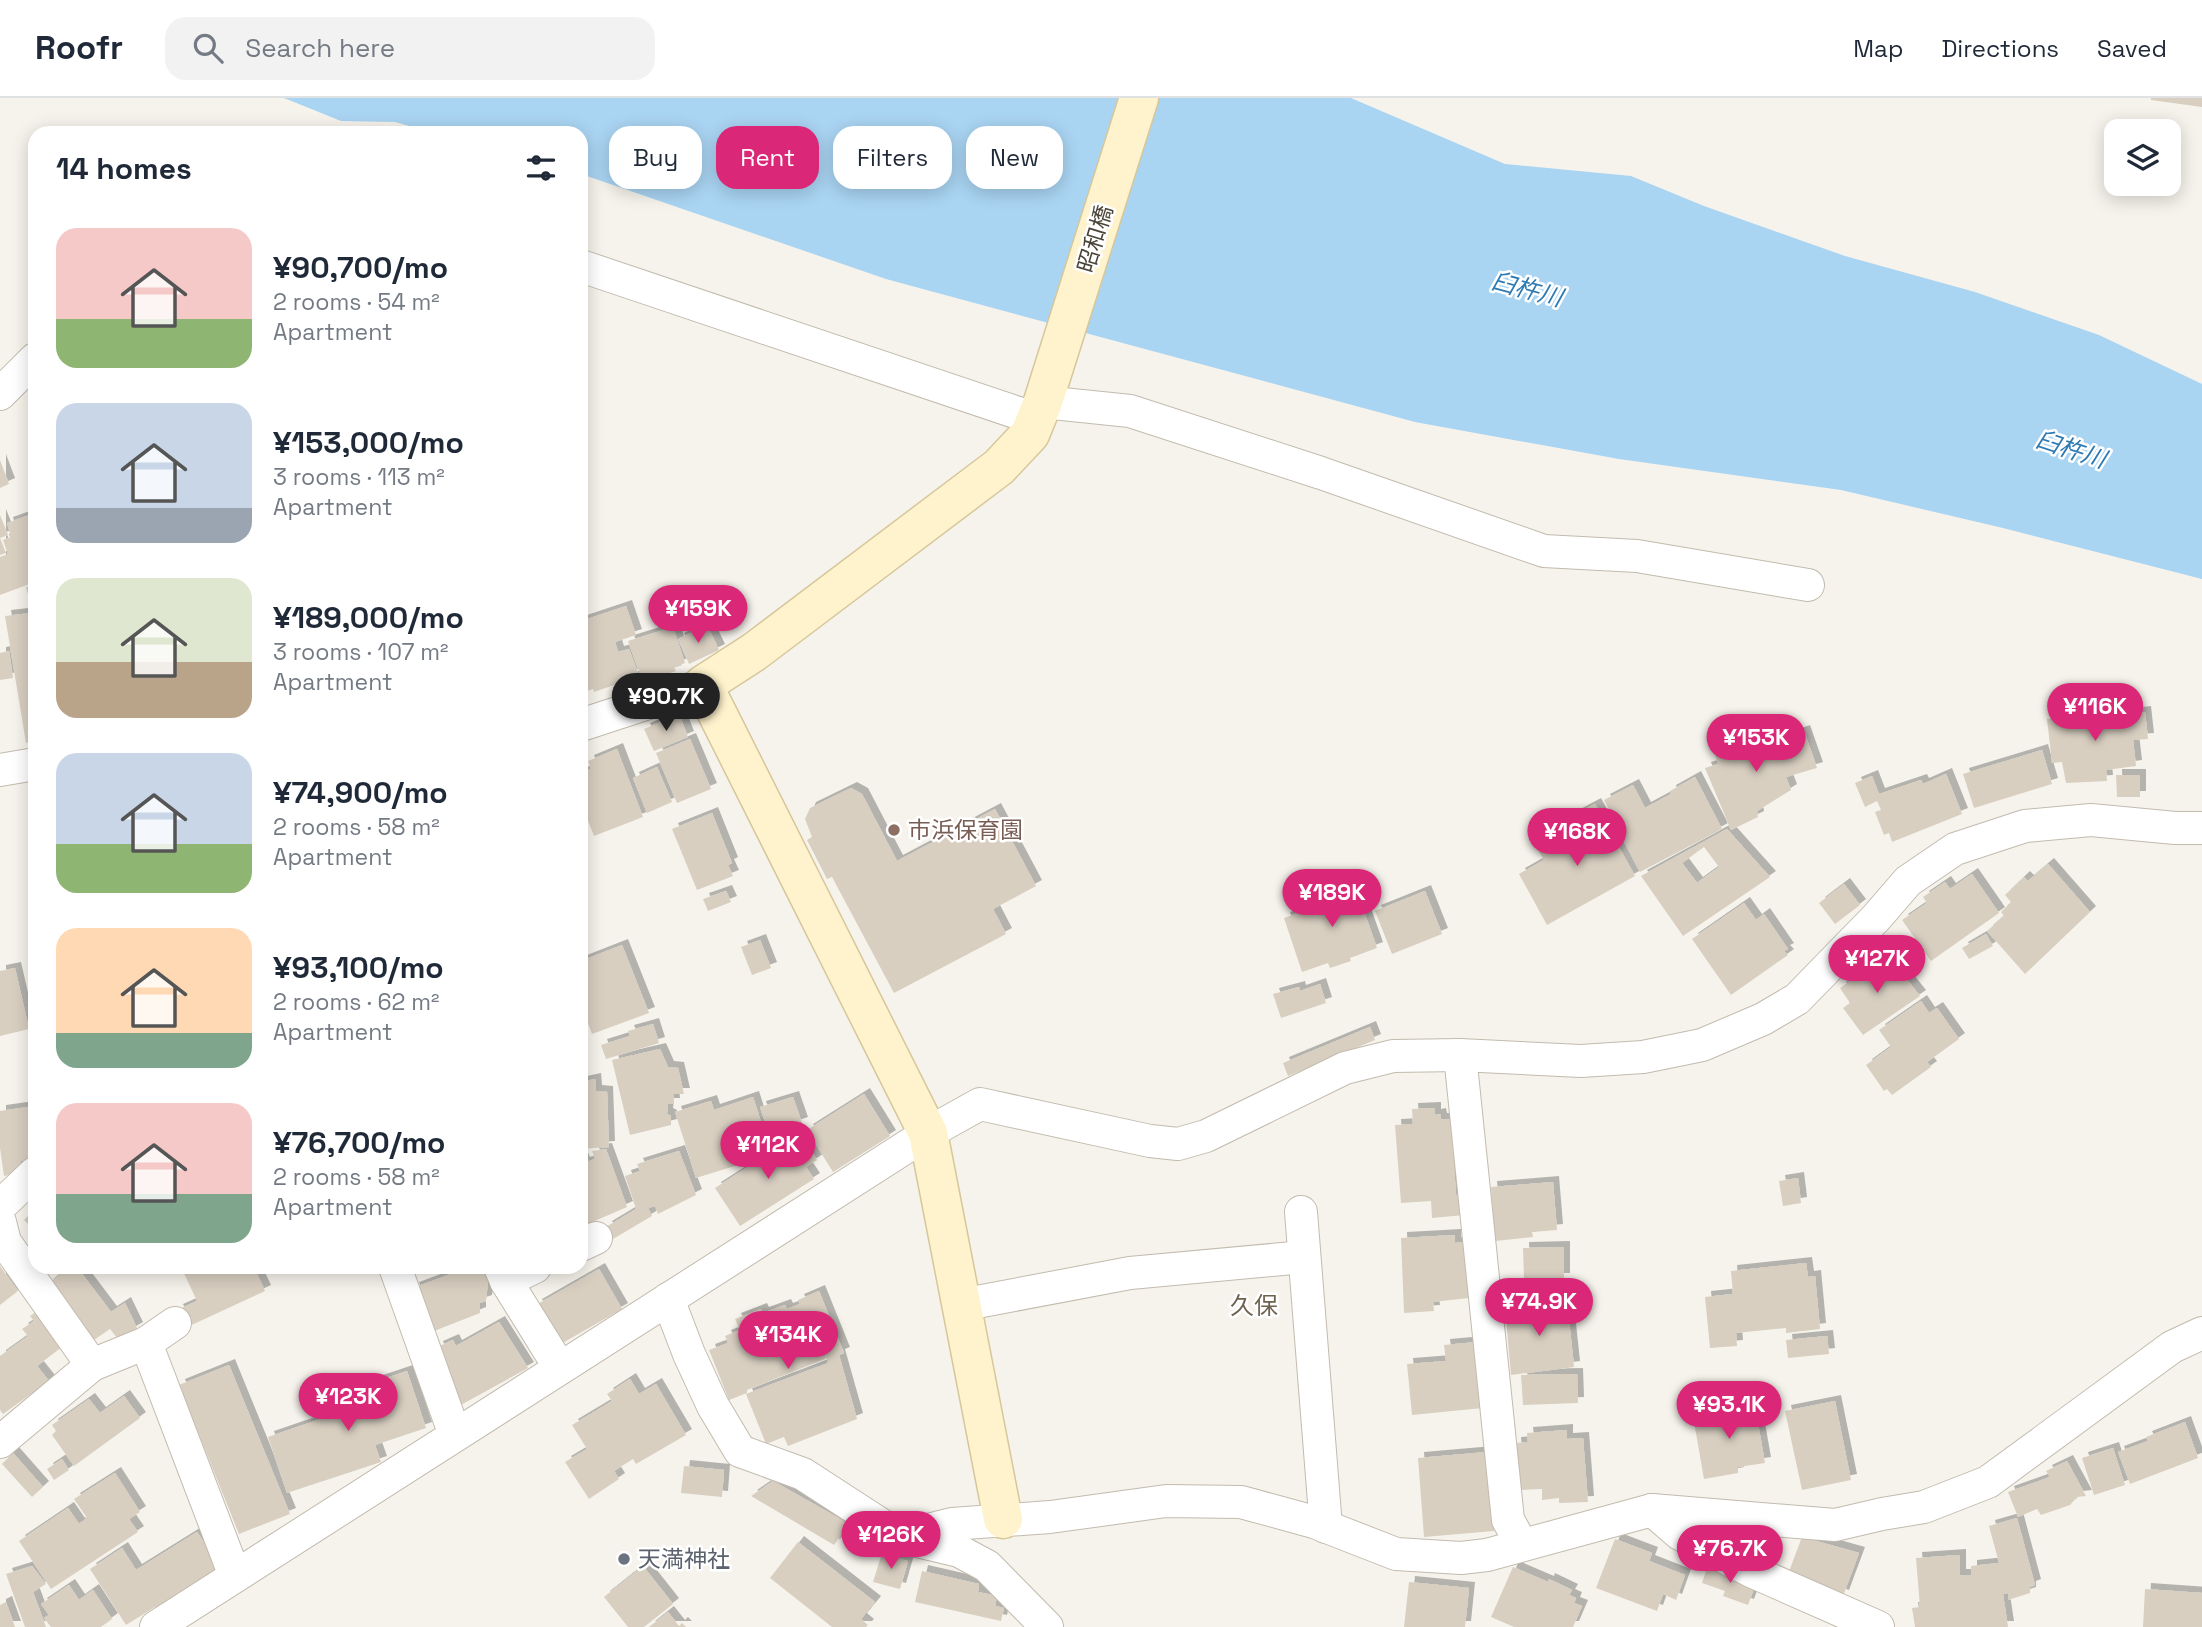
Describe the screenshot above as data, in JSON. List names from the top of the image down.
{
  "streets": {
    "street": ["昭和橋"]
  },
  "districts": ["久保"],
  "water": ["臼杵川"],
  "places": ["市浜保育園", "天満神社"],
  "page": {
    "header": "Roofr",
    "search": "Search here",
    "nav": ["Map", "Directions", "Saved"],
    "chip": [
      "Buy",
      "Rent",
      "Filters",
      "New"
    ],
    "heading": "14 homes",
    "list": [
      {
        "name": "¥90,700/mo",
        "note": "2 rooms · 54 m² · Apartment"
      },
      {
        "name": "¥153,000/mo",
        "note": "3 rooms · 113 m² · Apartment"
      },
      {
        "name": "¥189,000/mo",
        "note": "3 rooms · 107 m² · Apartment"
      },
      {
        "name": "¥74,900/mo",
        "note": "2 rooms · 58 m² · Apartment"
      },
      {
        "name": "¥93,100/mo",
        "note": "2 rooms · 62 m² · Apartment"
      },
      {
        "name": "¥76,700/mo",
        "note": "2 rooms · 58 m² · Apartment"
      }
    ],
    "price": [
      "¥159K",
      "¥90.7K",
      "¥116K",
      "¥153K",
      "¥168K",
      "¥189K",
      "¥127K",
      "¥112K",
      "¥74.9K",
      "¥134K",
      "¥123K",
      "¥93.1K",
      "¥126K",
      "¥76.7K"
    ]
  }
}
